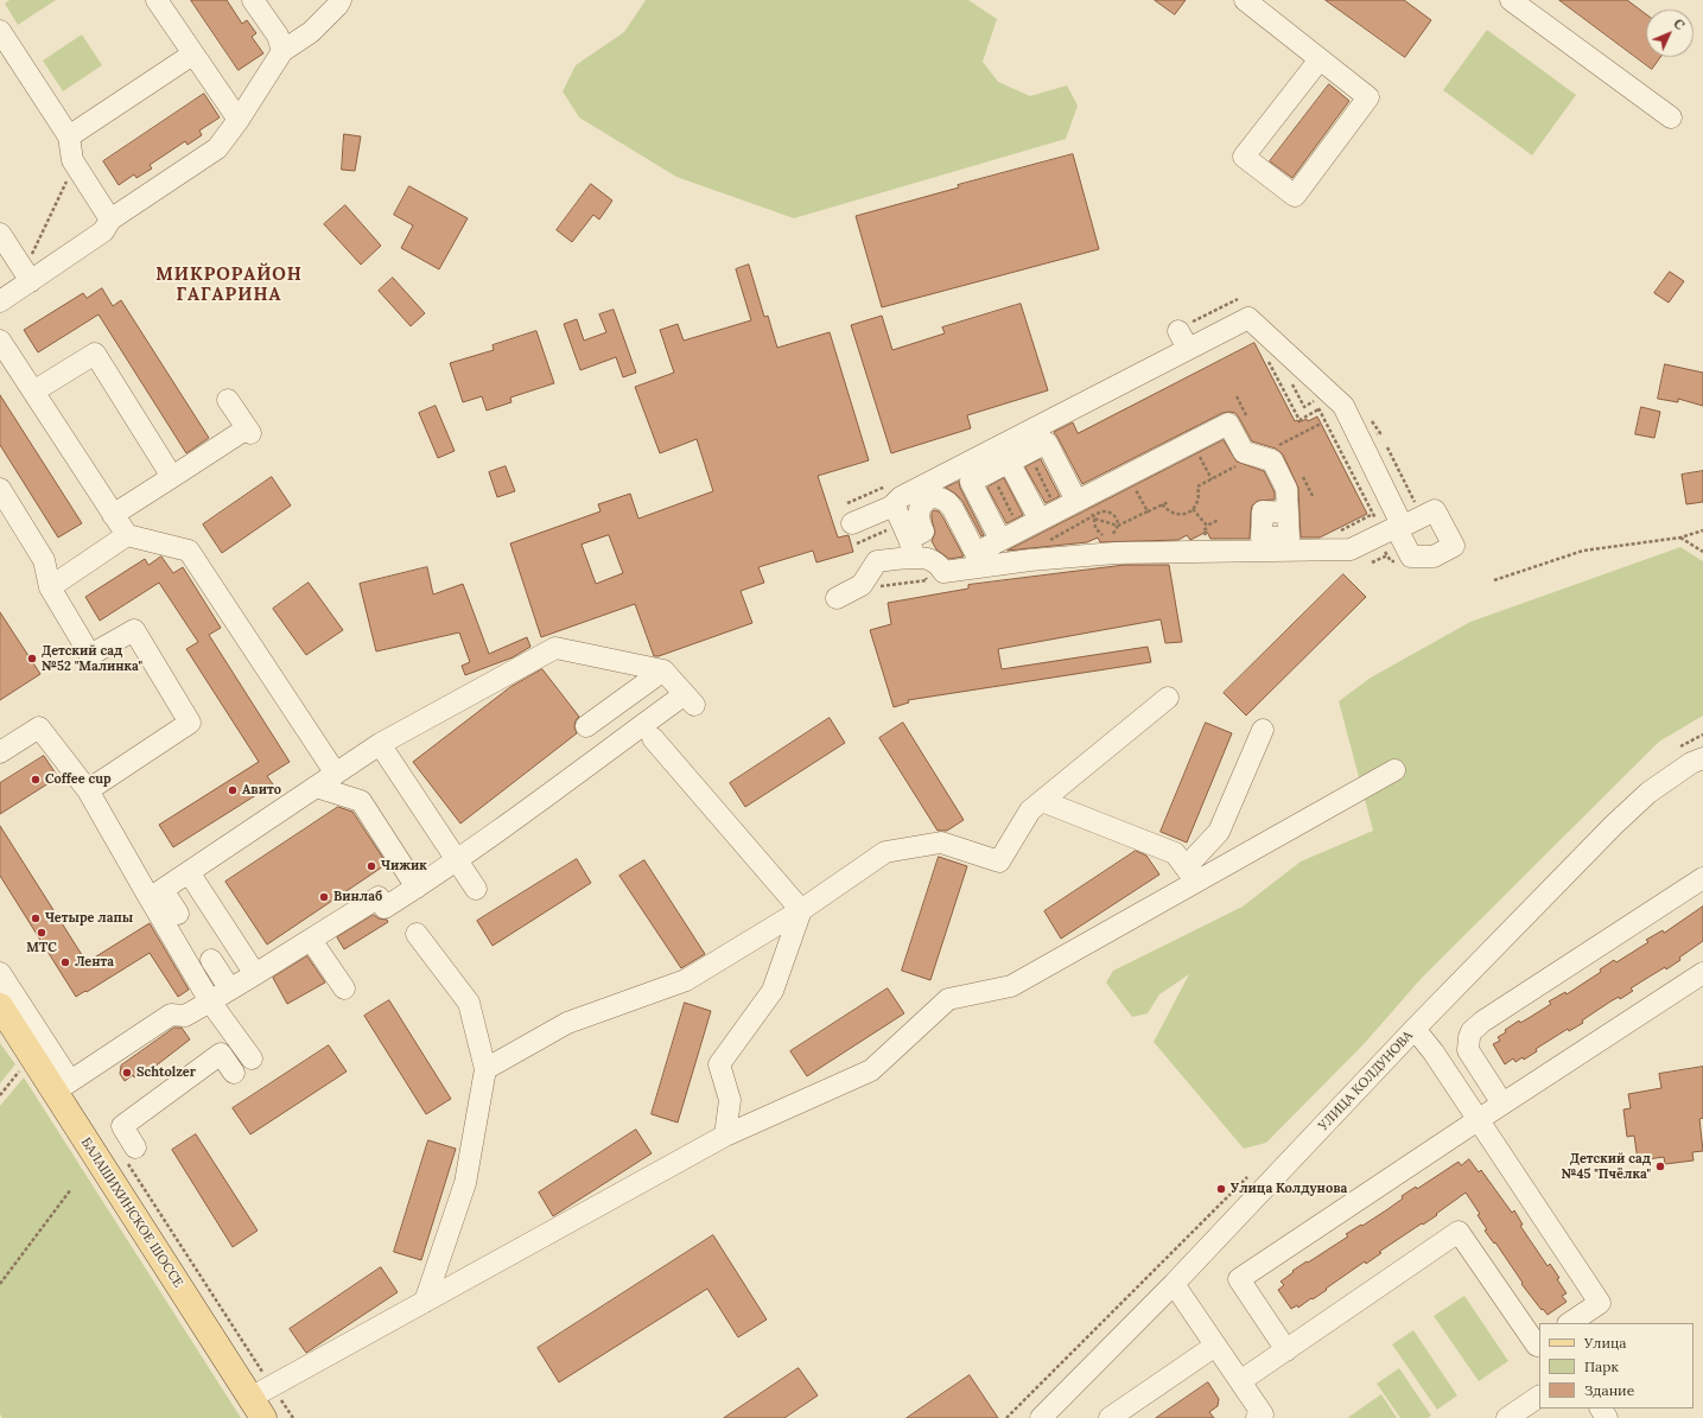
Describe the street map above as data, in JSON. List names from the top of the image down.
{
  "streets": {
    "main road": ["БАЛАШИХИНСКОЕ ШОССЕ"],
    "street": ["УЛИЦА КОЛДУНОВА"]
  },
  "districts": ["МИКРОРАЙОН ГАГАРИНА"],
  "places": [
    "Детский сад №52 \"Малинка\"",
    "Coffee cup",
    "Авито",
    "Чижик",
    "Винлаб",
    "Четыре лапы",
    "МТС",
    "Лента",
    "Schtolzer",
    "Детский сад №45 \"Пчёлка\"",
    "Улица Колдунова"
  ],
  "legend": ["Улица", "Парк", "Здание"],
  "north": "top right"
}
